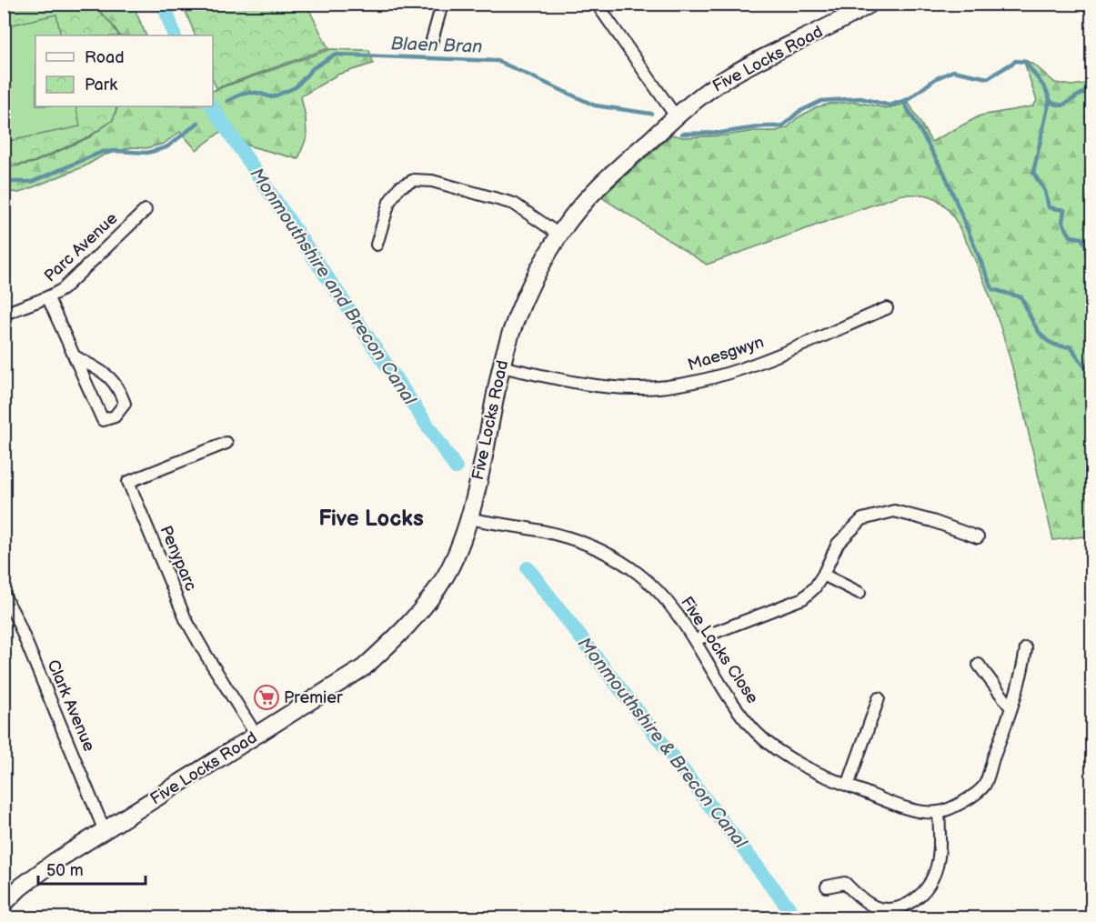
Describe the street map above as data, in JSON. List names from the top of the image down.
{
  "streets": {
    "street": [
      "Five Locks Road",
      "Parc Avenue",
      "Maesgwyn",
      "Penyparc",
      "Five Locks Close",
      "Clark Avenue"
    ]
  },
  "crossings": [
    ["Five Locks Road", "Maesgwyn"],
    ["Five Locks Road", "Penyparc"],
    ["Five Locks Road", "Five Locks Close"],
    ["Five Locks Road", "Clark Avenue"]
  ],
  "districts": ["Five Locks"],
  "water": ["Blaen Bran", "Monmouthshire and Brecon Canal", "Monmouthshire & Brecon Canal"],
  "places": {
    "supermarket": ["Premier"]
  },
  "legend": ["Road", "Park"],
  "scale_bar": "50 m"
}
